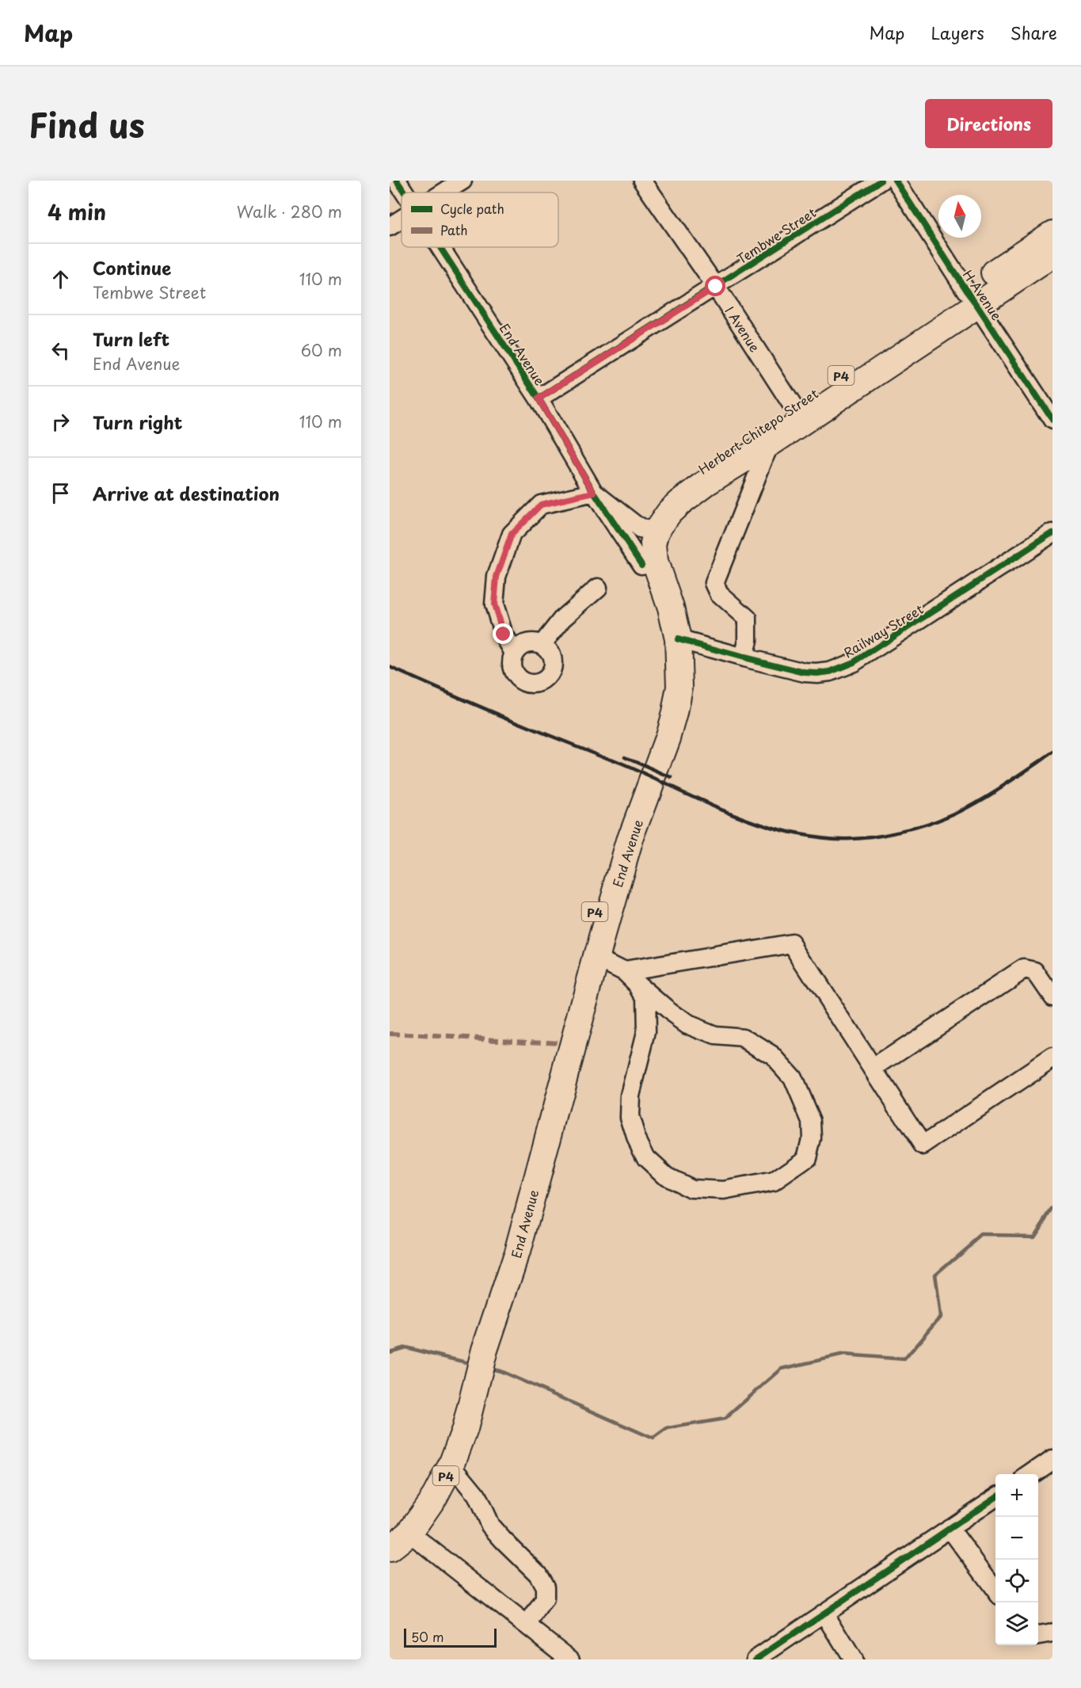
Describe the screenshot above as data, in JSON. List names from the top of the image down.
{
  "streets": {
    "highway": ["End Avenue", "P4", "Herbert Chitepo Street"],
    "street": [
      "Tembwe Street",
      "H Avenue",
      "I Avenue",
      "Railway Street"
    ]
  },
  "crossings": [
    ["Tembwe Street", "I Avenue"],
    ["Tembwe Street", "End Avenue"],
    ["H Avenue", "Herbert Chitepo Street"],
    ["I Avenue", "Herbert Chitepo Street"],
    ["End Avenue", "Herbert Chitepo Street"],
    ["End Avenue", "Railway Street"]
  ],
  "legend": ["Cycle path", "Path"],
  "scale_bar": "50 m",
  "north": "top",
  "page": {
    "header": "Map",
    "nav": ["Map", "Layers", "Share"],
    "title": "Find us",
    "buttons": "Directions",
    "heading": ["4 min", "Walk · 280 m"],
    "list": [
      ["Continue", "Tembwe Street", "110 m"],
      ["Turn left", "End Avenue", "60 m"],
      ["Turn right", "110 m"],
      "Arrive at destination"
    ],
    "map_buttons": ["+", "−"],
    "scale": "50 m"
  }
}
